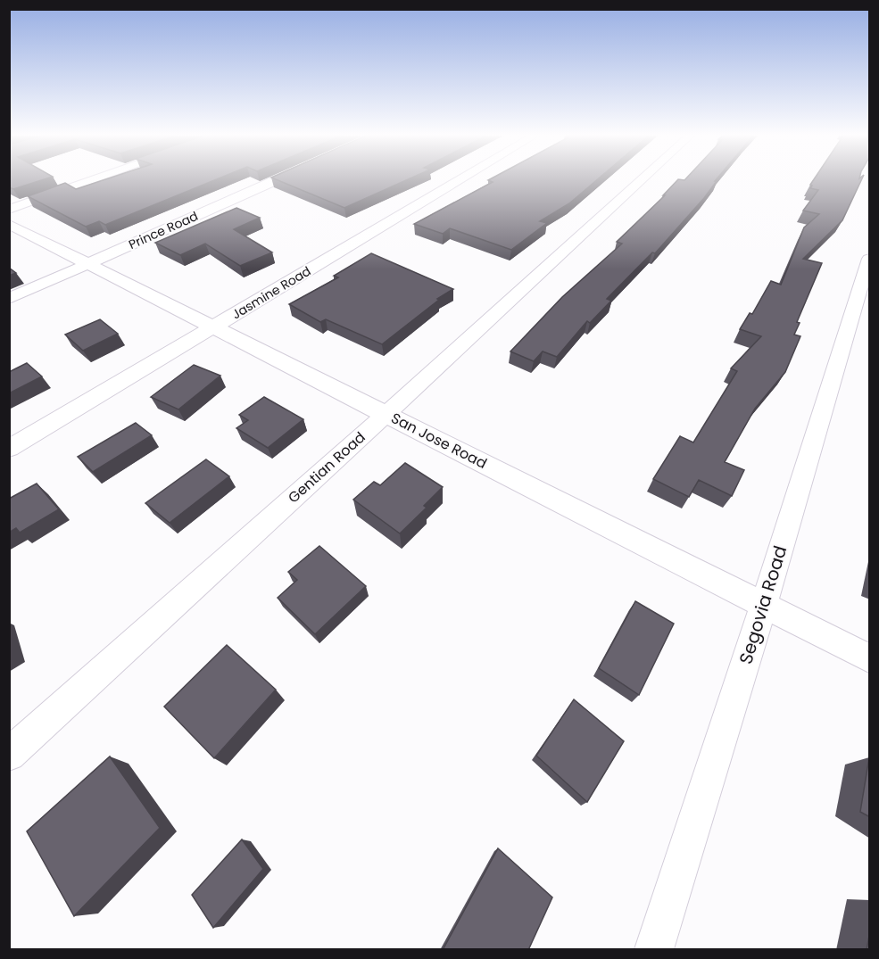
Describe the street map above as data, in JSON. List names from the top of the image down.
{
  "streets": {
    "street": [
      "Prince Road",
      "Jasmine Road",
      "San Jose Road",
      "Gentian Road",
      "Segovia Road"
    ]
  },
  "crossings": [
    ["Prince Road", "San Jose Road"],
    ["Jasmine Road", "San Jose Road"],
    ["San Jose Road", "Gentian Road"],
    ["San Jose Road", "Segovia Road"]
  ]
}
